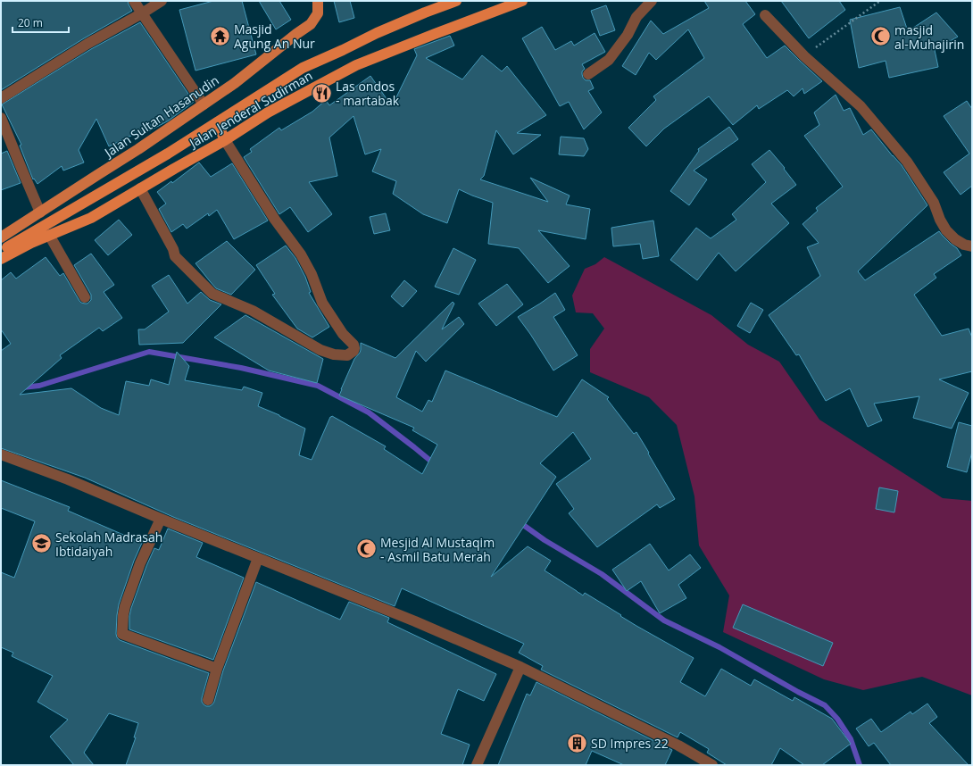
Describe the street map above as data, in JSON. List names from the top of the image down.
{
  "streets": {
    "highway": ["Jalan Jenderal Sudirman"],
    "main road": ["Jalan Sultan Hasanudin"]
  },
  "places": {
    "temple": ["Masjid Agung An Nur"],
    "mosque": ["masjid al-Muhajirin", "Mesjid Al Mustaqim - Asmil Batu Merah"],
    "restaurant": ["Las ondos - martabak"],
    "school or university": ["Sekolah Madrasah Ibtidaiyah"],
    "building": ["SD Impres 22"]
  },
  "scale_bar": "20 m"
}
